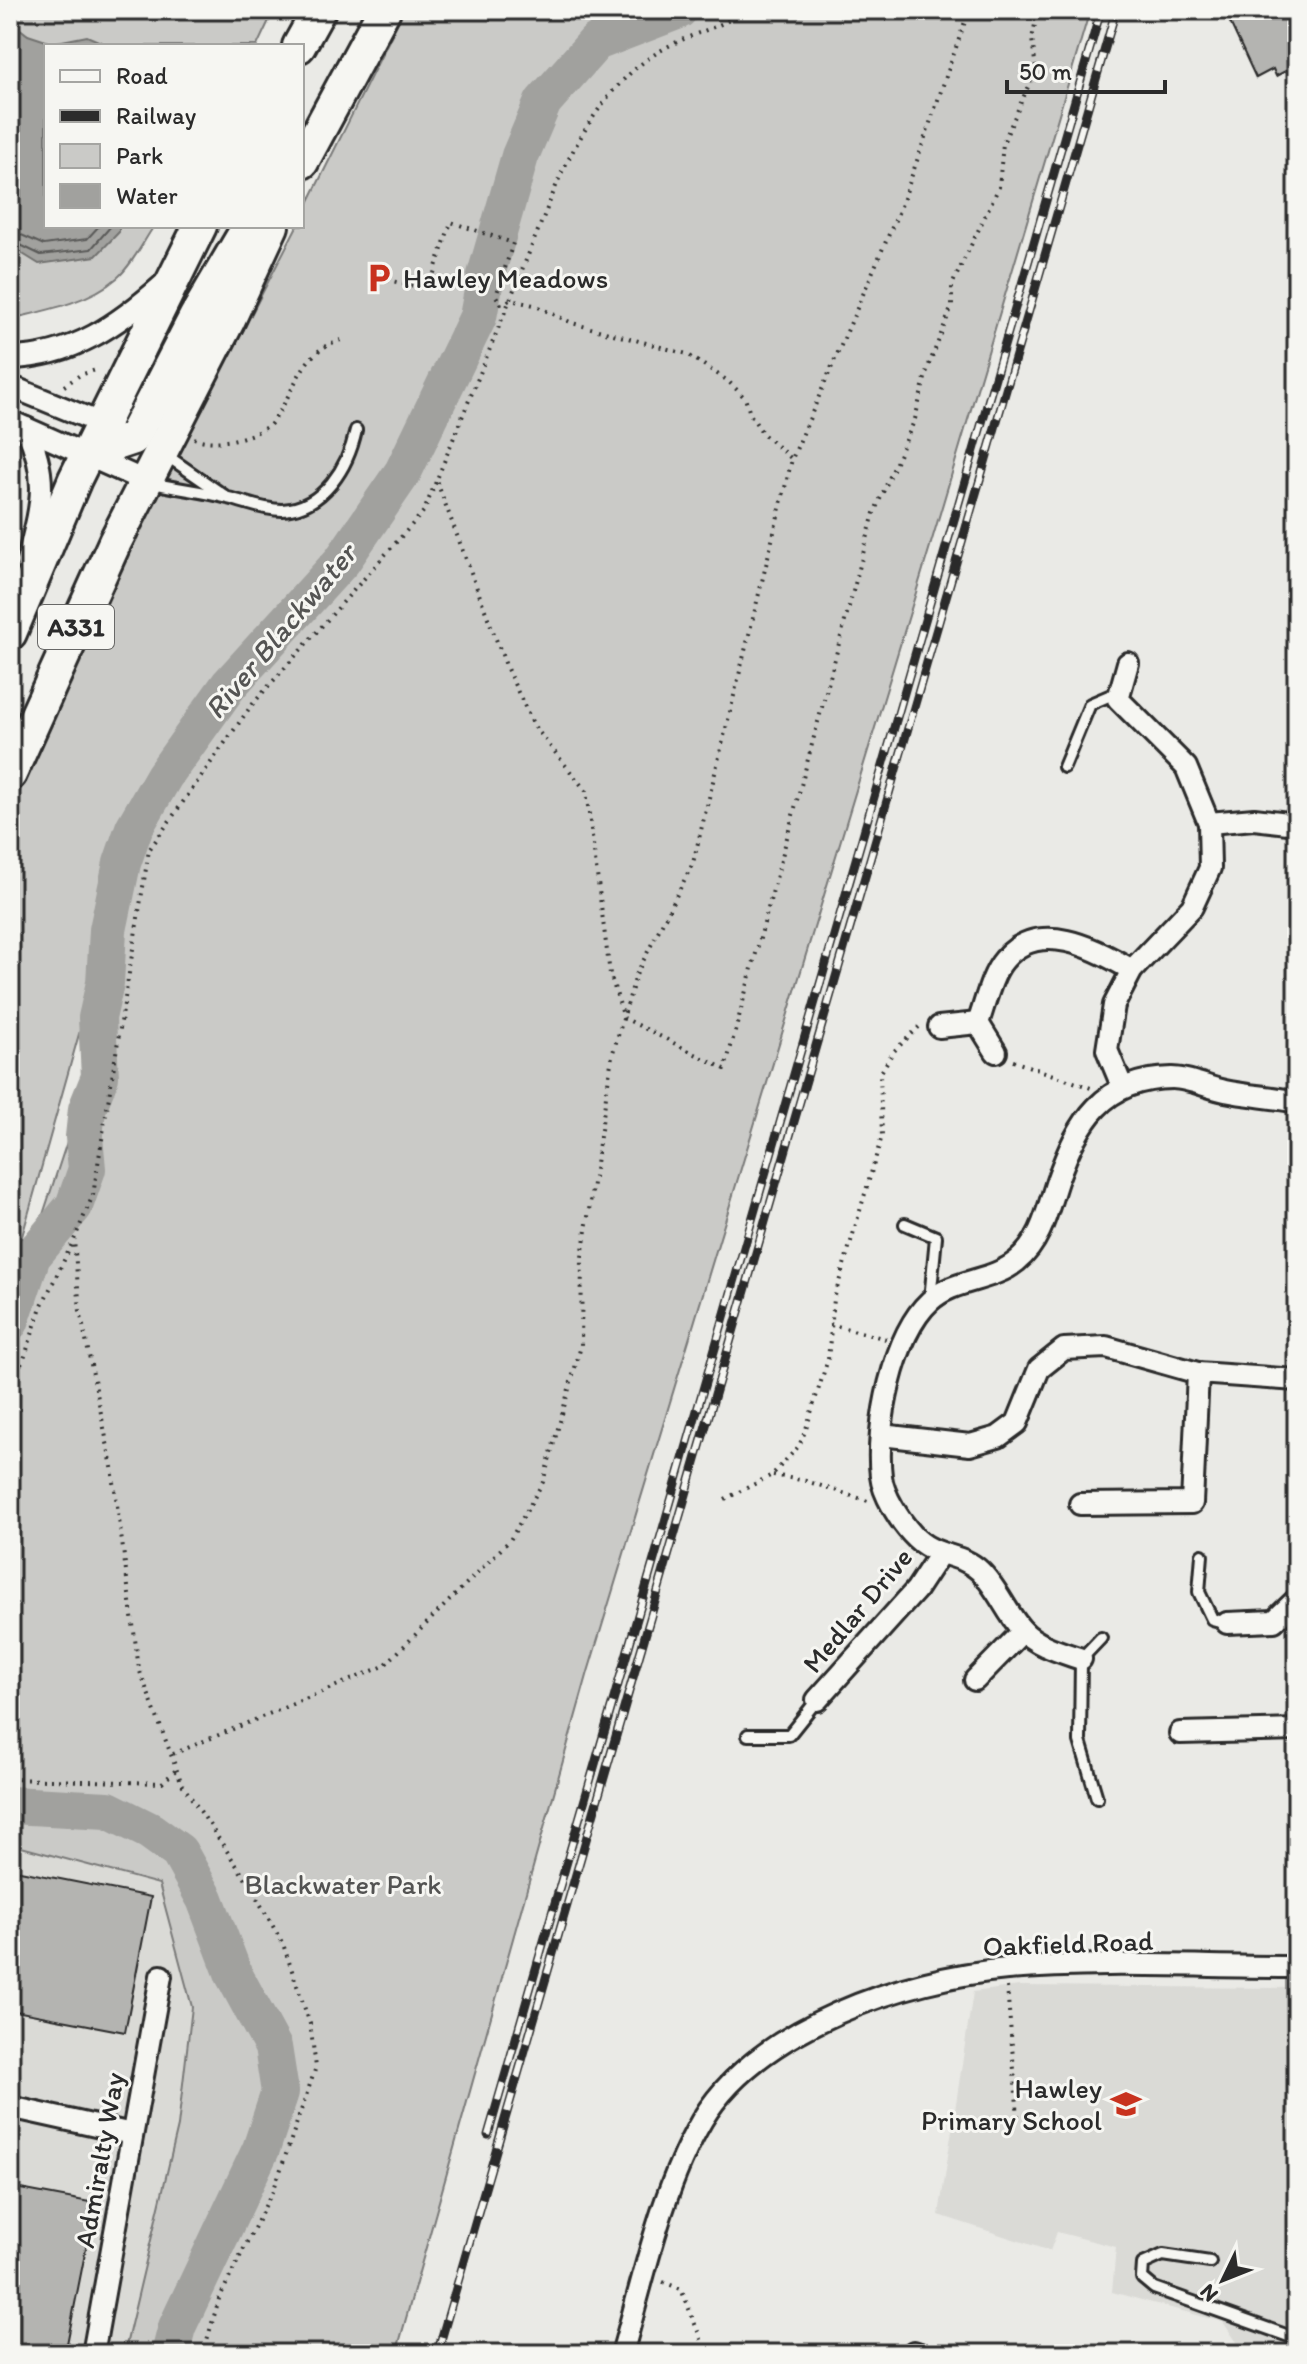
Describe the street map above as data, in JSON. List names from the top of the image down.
{
  "streets": {
    "main road": ["A331"],
    "street": ["Medlar Drive", "Oakfield Road", "Admiralty Way"]
  },
  "water": ["River Blackwater"],
  "parks": ["Blackwater Park"],
  "places": {
    "parking": ["Hawley Meadows"],
    "school or university": ["Hawley Primary School"]
  },
  "legend": [
    "Road",
    "Railway",
    "Park",
    "Water"
  ],
  "scale_bar": "50 m",
  "north": "bottom left"
}
